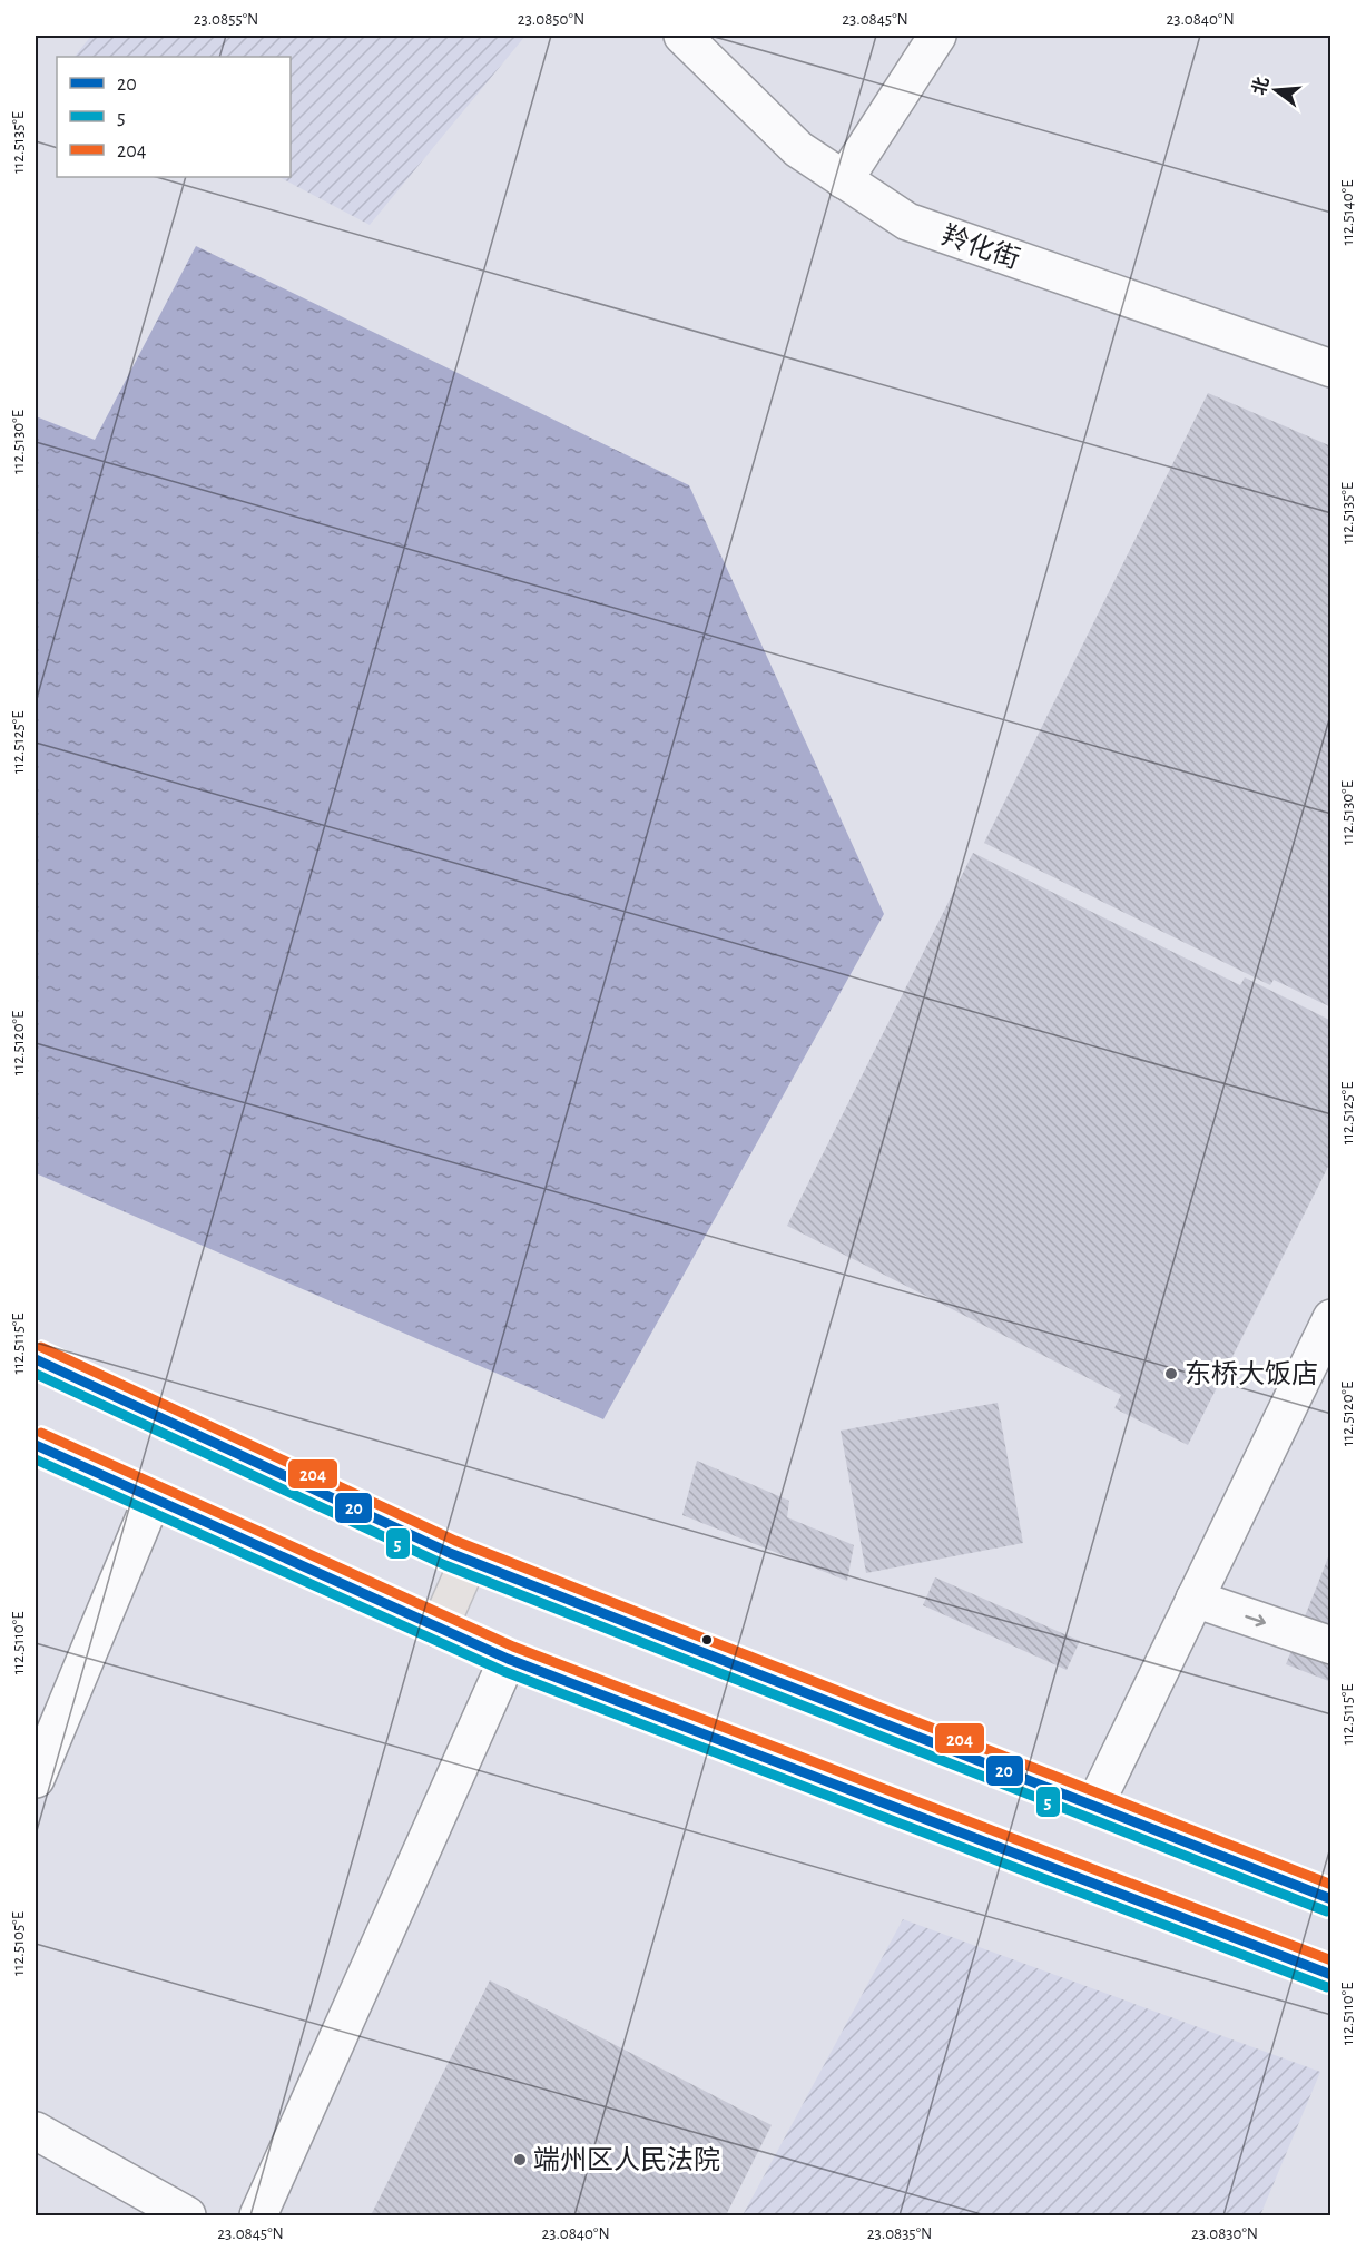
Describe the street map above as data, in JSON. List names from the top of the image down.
{
  "streets": {
    "street": ["羚化街"]
  },
  "places": ["东桥大饭店", "端州区人民法院"],
  "lines": ["transit line 204", "transit line 20", "transit line 5"],
  "legend": ["20", "5", "204"],
  "north": "left",
  "coordinates": [
    "23.0855°N",
    "23.0850°N",
    "23.0845°N",
    "23.0840°N",
    "112.5135°E",
    "112.5140°E",
    "112.5130°E",
    "112.5125°E",
    "112.5120°E",
    "112.5115°E",
    "112.5110°E",
    "112.5105°E",
    "23.0835°N",
    "23.0830°N"
  ]
}
